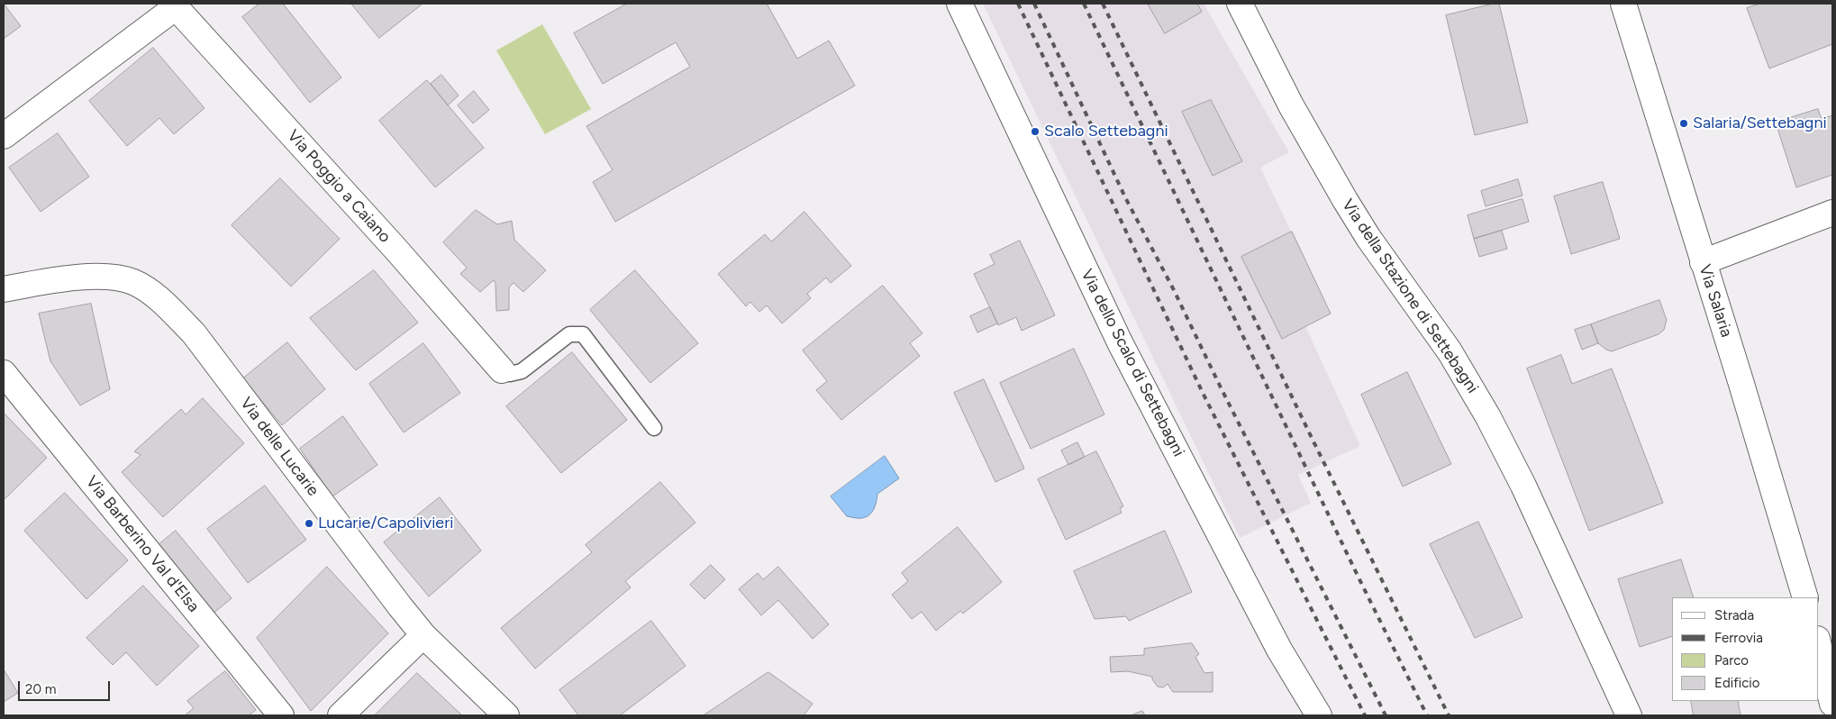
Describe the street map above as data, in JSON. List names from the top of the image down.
{
  "streets": {
    "street": [
      "Via Poggio a Caiano",
      "Via della Stazione di Settebagni",
      "Via Salaria",
      "Via dello Scalo di Settebagni",
      "Via delle Lucarie",
      "Via Barberino Val d'Elsa"
    ]
  },
  "places": ["Salaria/Settebagni", "Scalo Settebagni", "Lucarie/Capolivieri"],
  "legend": [
    "Strada",
    "Ferrovia",
    "Parco",
    "Edificio"
  ],
  "scale_bar": "20 m"
}
